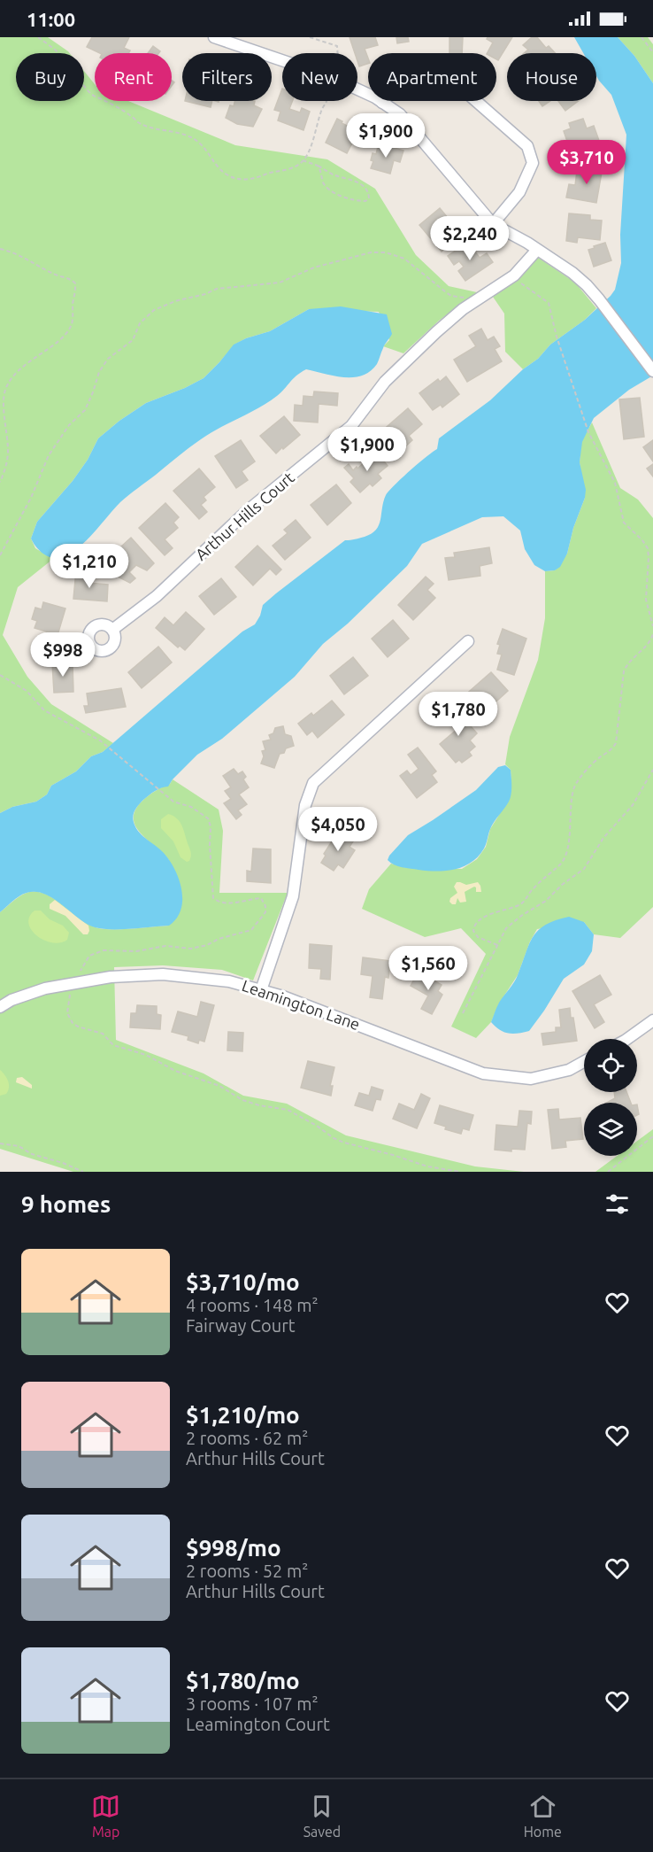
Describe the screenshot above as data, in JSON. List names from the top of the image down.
{
  "streets": {
    "street": ["Arthur Hills Court", "Leamington Lane"]
  },
  "page": {
    "status": "11:00",
    "chip": [
      "Buy",
      "Rent",
      "Filters",
      "New",
      "Apartment",
      "House"
    ],
    "price": [
      "$1,900",
      "$3,710",
      "$2,240",
      "$1,900",
      "$1,210",
      "$998",
      "$1,780",
      "$4,050",
      "$1,560"
    ],
    "heading": "9 homes",
    "list": [
      {
        "name": "$3,710/mo",
        "note": "4 rooms · 148 m² · Fairway Court"
      },
      {
        "name": "$1,210/mo",
        "note": "2 rooms · 62 m² · Arthur Hills Court"
      },
      {
        "name": "$998/mo",
        "note": "2 rooms · 52 m² · Arthur Hills Court"
      },
      {
        "name": "$1,780/mo",
        "note": "3 rooms · 107 m² · Leamington Court"
      }
    ],
    "tabs": ["Map", "Saved", "Home"]
  }
}
